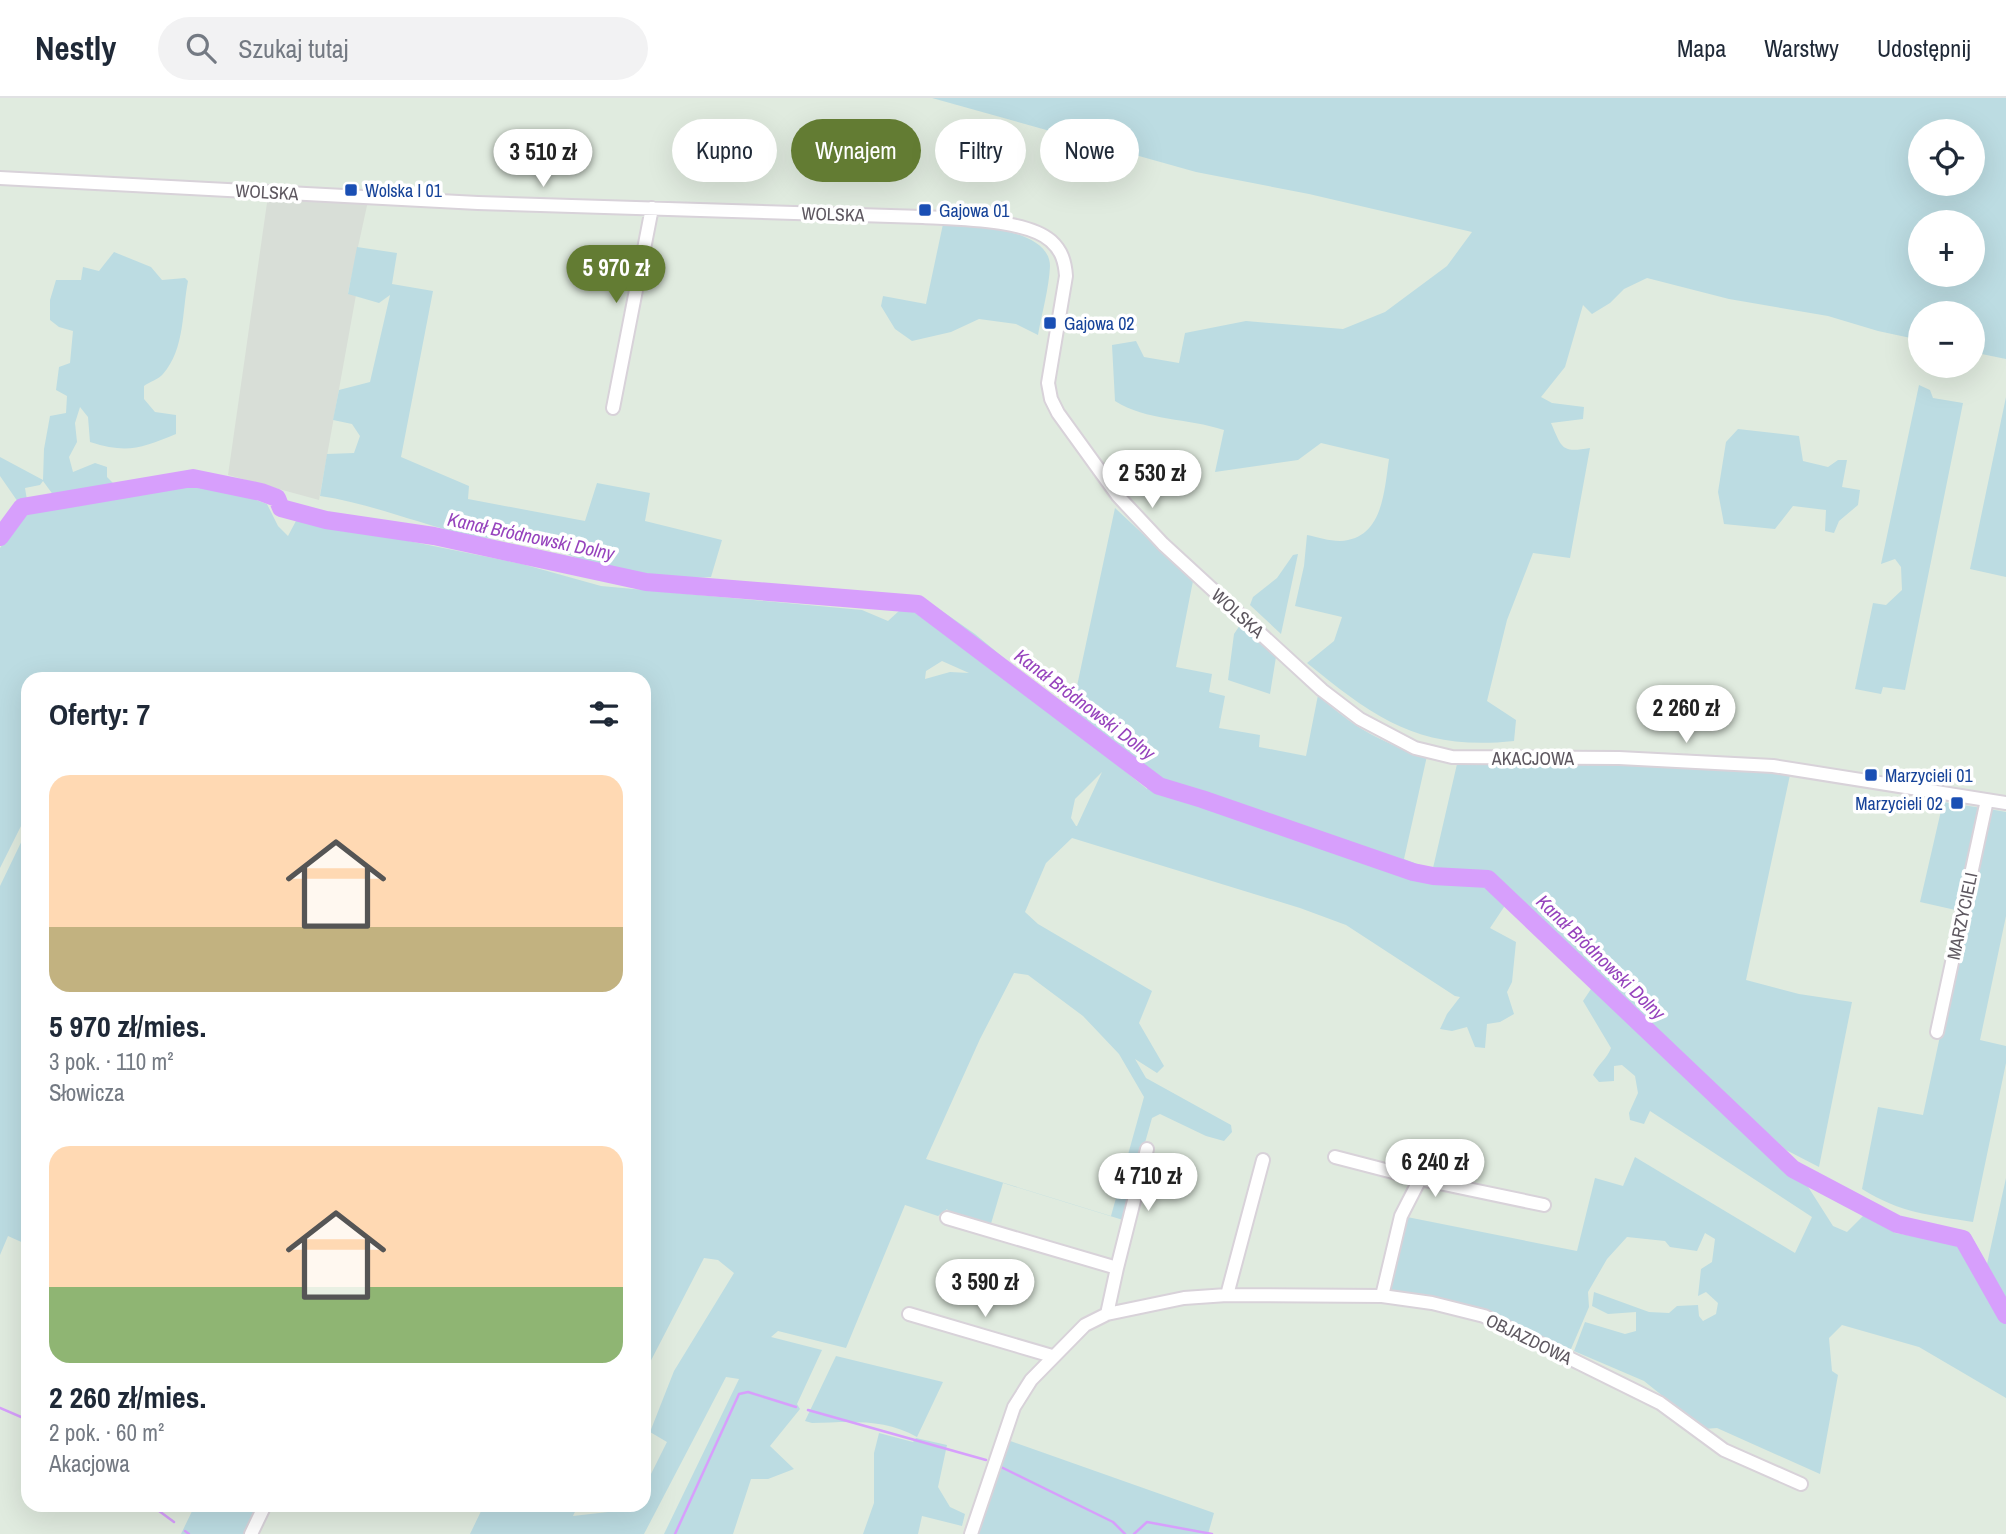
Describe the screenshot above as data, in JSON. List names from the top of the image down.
{
  "streets": {
    "street": [
      "WOLSKA",
      "AKACJOWA",
      "MARZYCIELI",
      "OBJAZDOWA"
    ]
  },
  "crossings": [
    ["WOLSKA", "AKACJOWA"],
    ["AKACJOWA", "MARZYCIELI"]
  ],
  "water": ["Kanał Bródnowski Dolny"],
  "places": {
    "transit": [
      "Wolska I 01",
      "Gajowa 01",
      "Gajowa 02",
      "Marzycieli 01",
      "Marzycieli 02"
    ]
  },
  "page": {
    "header": "Nestly",
    "search": "Szukaj tutaj",
    "nav": ["Mapa", "Warstwy", "Udostępnij"],
    "map_buttons": ["+", "−"],
    "chip": [
      "Kupno",
      "Wynajem",
      "Filtry",
      "Nowe"
    ],
    "price": [
      "3 510 zł",
      "5 970 zł",
      "2 530 zł",
      "2 260 zł",
      "6 240 zł",
      "4 710 zł",
      "3 590 zł"
    ],
    "heading": "Oferty: 7",
    "list": [
      {
        "name": "5 970 zł/mies.",
        "note": "3 pok. · 110 m² · Słowicza"
      },
      {
        "name": "2 260 zł/mies.",
        "note": "2 pok. · 60 m² · Akacjowa"
      }
    ]
  }
}
